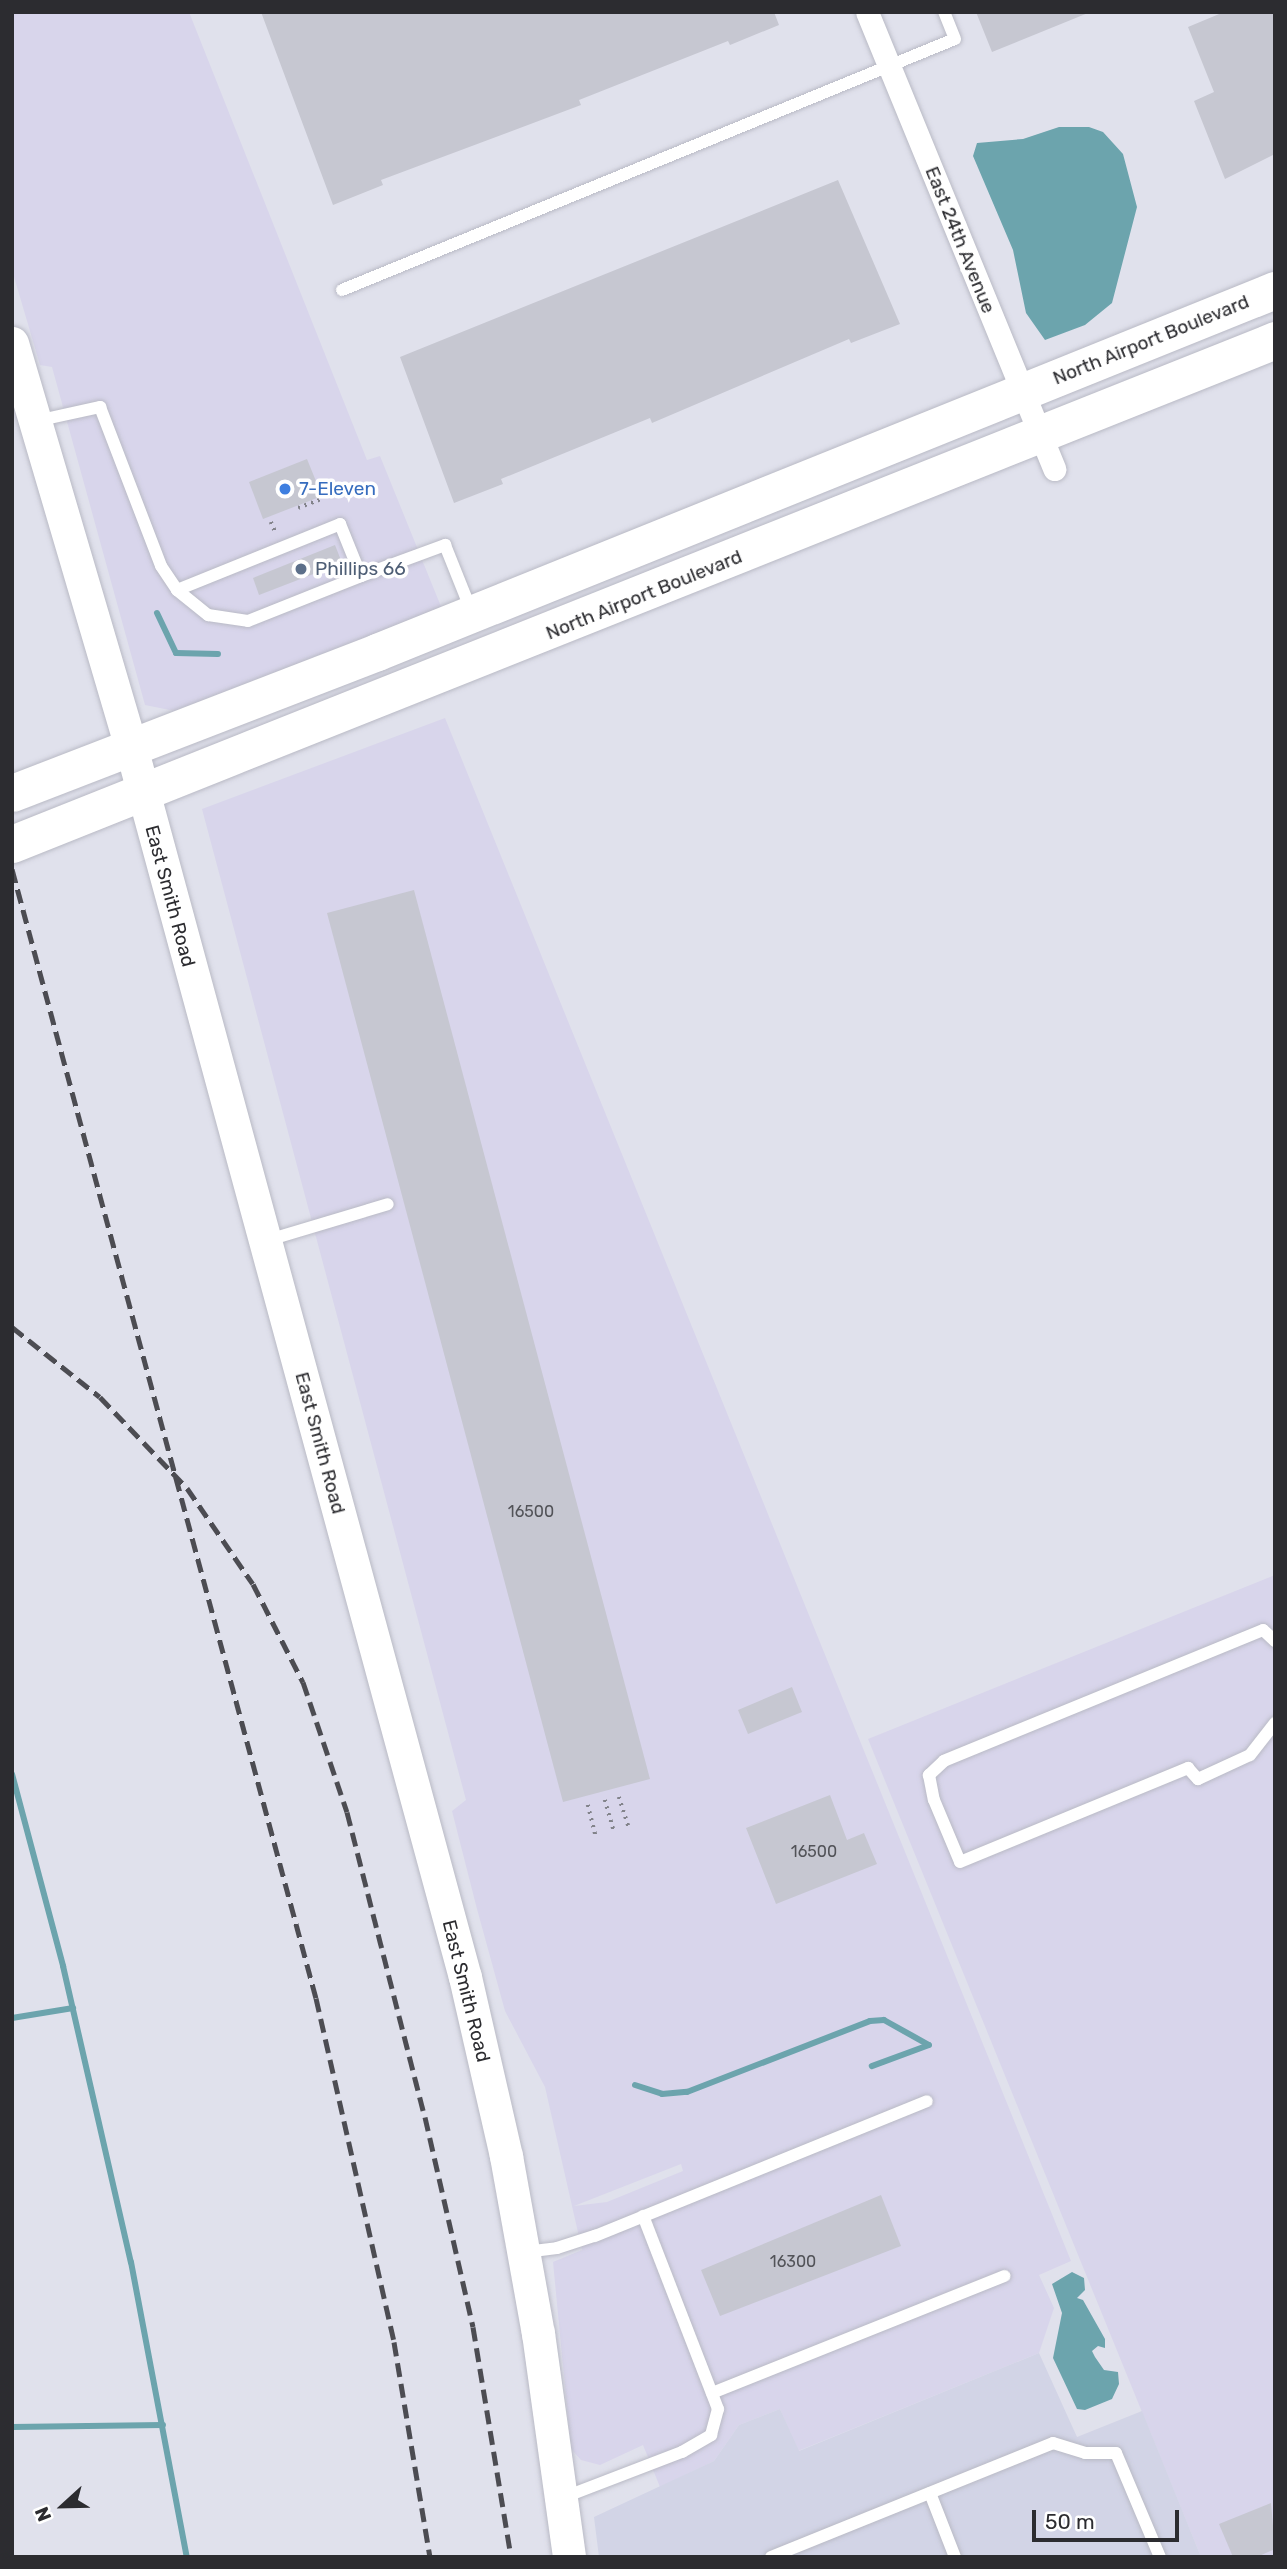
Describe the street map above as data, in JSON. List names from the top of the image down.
{
  "streets": {
    "main road": ["North Airport Boulevard"],
    "street": ["East 24th Avenue", "East Smith Road"]
  },
  "crossings": [
    ["East 24th Avenue", "North Airport Boulevard"],
    ["North Airport Boulevard", "East Smith Road"]
  ],
  "places": ["7-Eleven", "Phillips 66"],
  "house_numbers": ["16500", "16500", "16300"],
  "scale_bar": "50 m",
  "north": "left"
}
